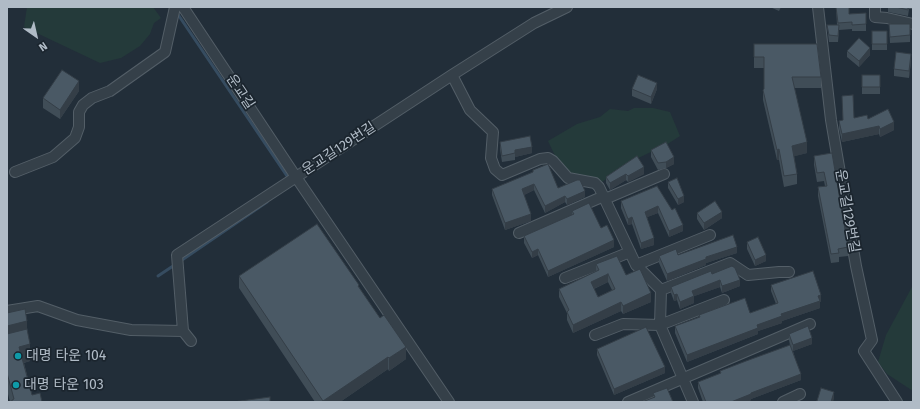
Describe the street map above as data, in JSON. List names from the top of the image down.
{
  "streets": {
    "street": ["운교길", "운교길129번길"]
  },
  "crossings": [
    ["운교길", "운교길129번길"]
  ],
  "places": ["대명 타운 104", "대명 타운 103"],
  "north": "bottom right"
}
